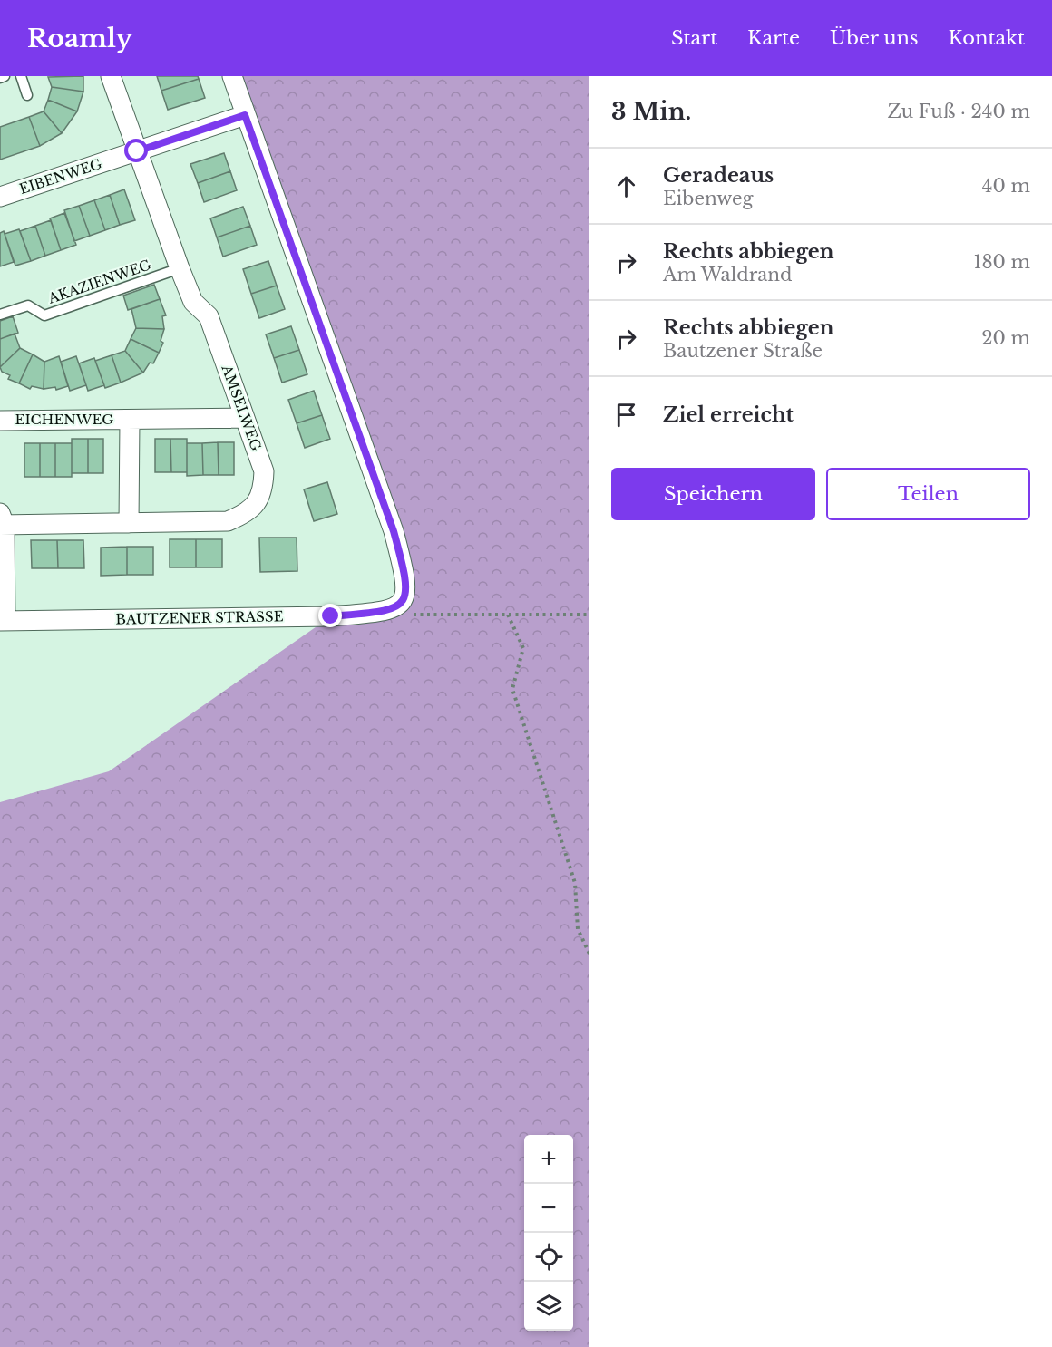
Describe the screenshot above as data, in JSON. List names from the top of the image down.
{
  "streets": {
    "street": [
      "EIBENWEG",
      "AMSELWEG",
      "EICHENWEG",
      "BAUTZENER STRASSE"
    ],
    "lane": ["AKAZIENWEG"]
  },
  "crossings": [
    ["EIBENWEG", "AMSELWEG"],
    ["AKAZIENWEG", "AMSELWEG"],
    ["AMSELWEG", "EICHENWEG"]
  ],
  "page": {
    "header": "Roamly",
    "nav": [
      "Start",
      "Karte",
      "Über uns",
      "Kontakt"
    ],
    "heading": ["3 Min.", "Zu Fuß · 240 m"],
    "list": [
      ["Geradeaus", "Eibenweg", "40 m"],
      ["Rechts abbiegen", "Am Waldrand", "180 m"],
      ["Rechts abbiegen", "Bautzener Straße", "20 m"],
      "Ziel erreicht"
    ],
    "buttons": ["Speichern", "Teilen"],
    "map_buttons": ["+", "−"]
  }
}
